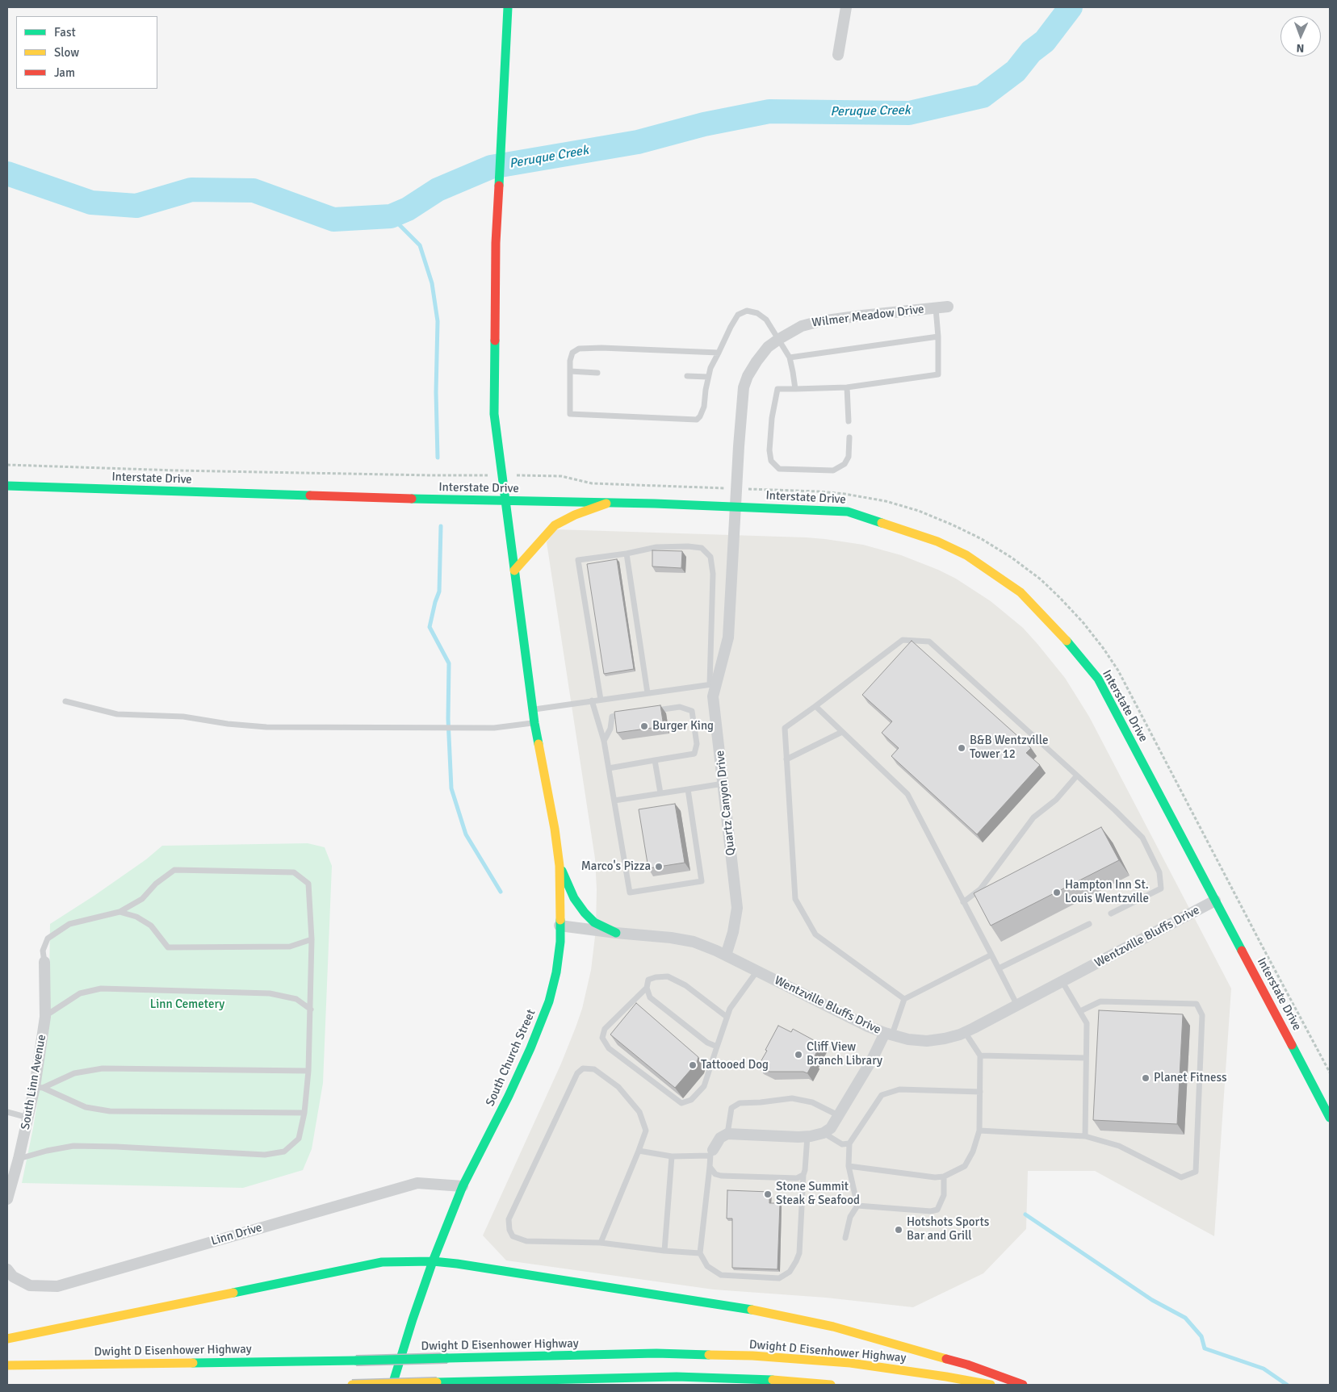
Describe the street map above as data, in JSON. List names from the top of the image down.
{
  "streets": {
    "main road": ["Interstate Drive", "South Church Street", "Dwight D Eisenhower Highway"],
    "street": [
      "Wilmer Meadow Drive",
      "Quartz Canyon Drive",
      "Wentzville Bluffs Drive",
      "South Linn Avenue",
      "Linn Drive"
    ]
  },
  "crossings": [
    ["Wilmer Meadow Drive", "Interstate Drive"],
    ["Wilmer Meadow Drive", "Quartz Canyon Drive"],
    ["Interstate Drive", "Quartz Canyon Drive"],
    ["Interstate Drive", "Wentzville Bluffs Drive"],
    ["Interstate Drive", "South Church Street"],
    ["Quartz Canyon Drive", "Wentzville Bluffs Drive"],
    ["Wentzville Bluffs Drive", "South Church Street"],
    ["South Church Street", "Linn Drive"]
  ],
  "water": ["Peruque Creek"],
  "parks": ["Linn Cemetery"],
  "places": [
    "Burger King",
    "B&B Wentzville Tower 12",
    "Marco's Pizza",
    "Hampton Inn St. Louis Wentzville",
    "Cliff View Branch Library",
    "Tattooed Dog",
    "Planet Fitness",
    "Stone Summit Steak & Seafood",
    "Hotshots Sports Bar and Grill"
  ],
  "legend": ["Fast", "Slow", "Jam"],
  "north": "bottom"
}
